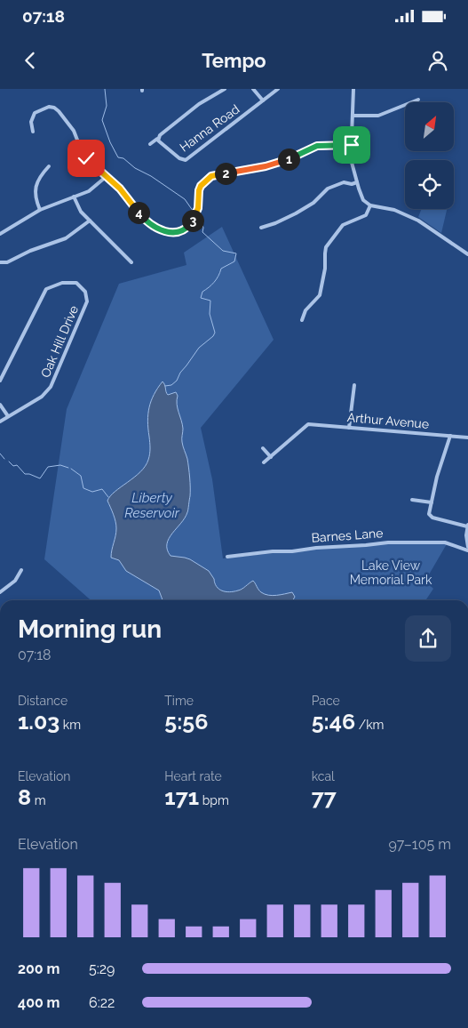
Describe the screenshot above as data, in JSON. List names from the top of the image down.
{
  "streets": {
    "street": [
      "Hanna Road",
      "Oak Hill Drive",
      "Arthur Avenue",
      "Barnes Lane"
    ]
  },
  "water": ["Liberty Reservoir"],
  "parks": ["Lake View Memorial Park"],
  "north": "top right",
  "page": {
    "status": "07:18",
    "header": "Tempo",
    "pins": [
      "1",
      "2",
      "4",
      "3"
    ],
    "heading": ["Morning run", "07:18"],
    "stats": [
      ["Distance", "1.03 km"],
      ["Time", "5:56"],
      ["Pace", "5:46 /km"],
      ["Elevation", "8 m"],
      ["Heart rate", "171 bpm"],
      ["kcal", "77"]
    ],
    "chart": ["Elevation", "97–105 m"],
    "list": [
      {
        "name": "200 m",
        "note": "5:29"
      },
      {
        "name": "400 m",
        "note": "6:22"
      }
    ]
  }
}
